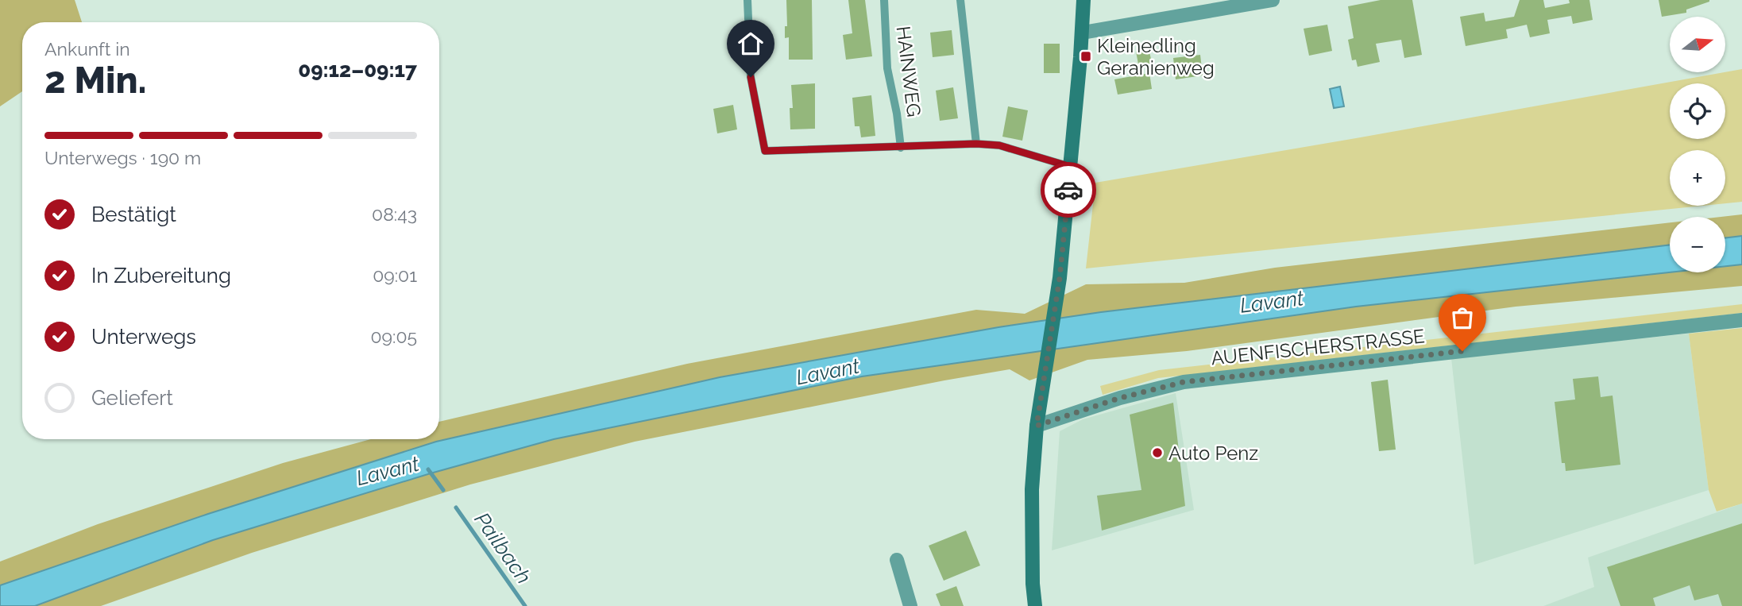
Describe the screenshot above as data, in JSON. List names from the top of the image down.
{
  "streets": {
    "street": ["AUENFISCHERSTRASSE"],
    "lane": ["HAINWEG"]
  },
  "water": ["Lavant", "Pailbach"],
  "places": {
    "transit": ["Kleinedling Geranienweg"],
    "other": ["Auto Penz"]
  },
  "north": "right",
  "page": {
    "map_buttons": ["+", "−"],
    "heading": ["2 Min.", "Ankunft in", "09:12–09:17"],
    "bar": "Unterwegs · 190 m",
    "list": [
      ["Bestätigt", "08:43"],
      ["In Zubereitung", "09:01"],
      ["Unterwegs", "09:05"],
      "Geliefert"
    ]
  }
}
